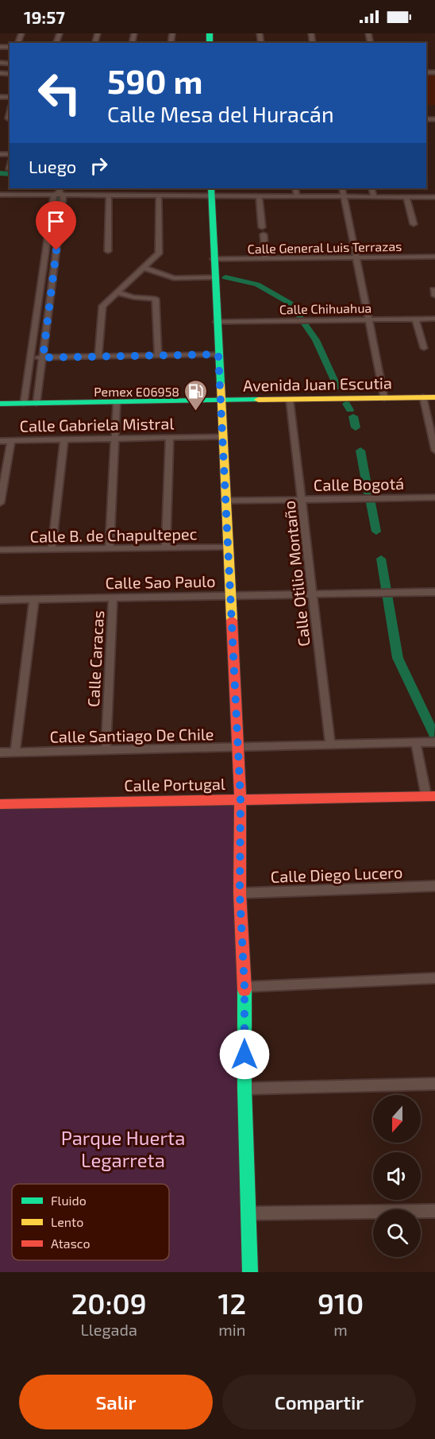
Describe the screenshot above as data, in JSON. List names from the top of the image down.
{
  "streets": {
    "main road": ["Avenida Juan Escutia", "Calle Portugal"],
    "street": [
      "Calle General Luis Terrazas",
      "Calle Chihuahua",
      "Calle Gabriela Mistral",
      "Calle Bogotá",
      "Calle B. de Chapultepec",
      "Calle Otilio Montaño",
      "Calle Sao Paulo",
      "Calle Caracas",
      "Calle Santiago De Chile",
      "Calle Diego Lucero"
    ]
  },
  "crossings": [
    ["Avenida Juan Escutia", "Calle Otilio Montaño"],
    ["Calle Bogotá", "Calle Otilio Montaño"],
    ["Calle Otilio Montaño", "Calle Sao Paulo"],
    ["Calle Otilio Montaño", "Calle Santiago De Chile"],
    ["Calle Sao Paulo", "Calle Caracas"],
    ["Calle Caracas", "Calle Santiago De Chile"]
  ],
  "parks": ["Parque Huerta Legarreta"],
  "places": {
    "fuel station": ["Pemex E06958"]
  },
  "legend": ["Fluido", "Lento", "Atasco"],
  "north": "bottom",
  "page": {
    "status": "19:57",
    "turn": ["590 m", "Calle Mesa del Huracán"],
    "then": "Luego",
    "eta": [
      "20:09",
      "Llegada",
      "12",
      "min",
      "910",
      "m"
    ],
    "buttons": ["Salir", "Compartir"]
  }
}
